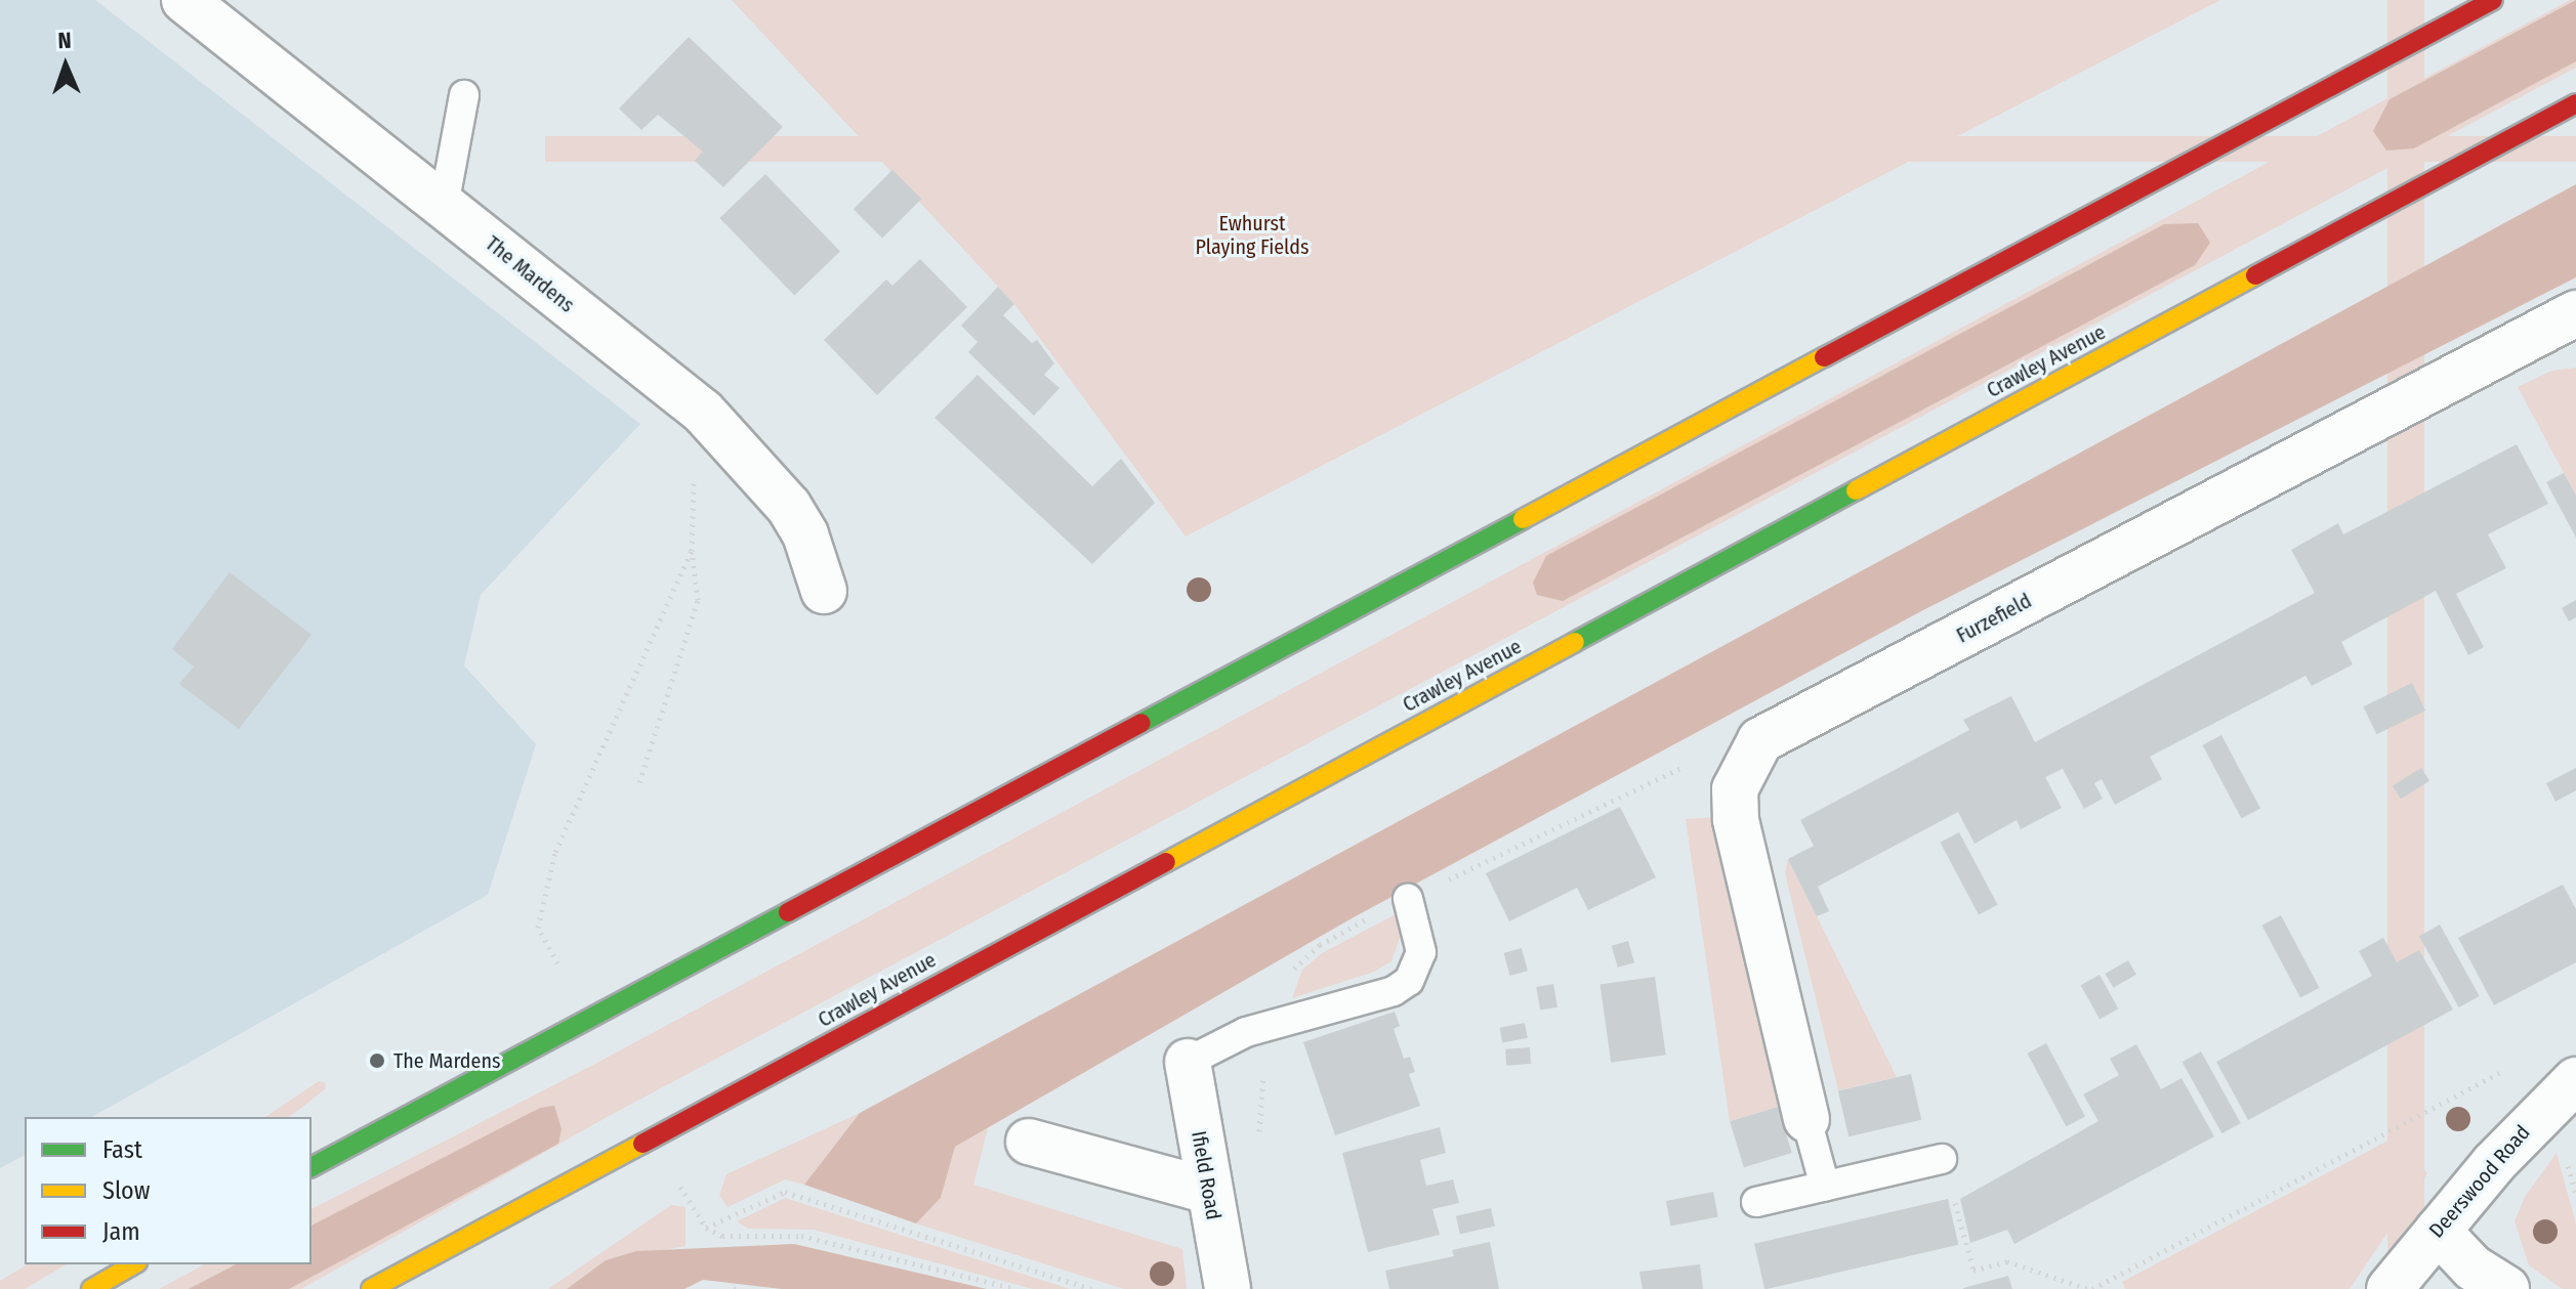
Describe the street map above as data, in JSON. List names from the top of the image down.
{
  "streets": {
    "main road": ["Crawley Avenue"],
    "street": [
      "The Mardens",
      "Furzefield",
      "Ifield Road",
      "Deerswood Road"
    ]
  },
  "parks": ["Ewhurst Playing Fields"],
  "places": ["The Mardens"],
  "legend": ["Fast", "Slow", "Jam"],
  "north": "top"
}
